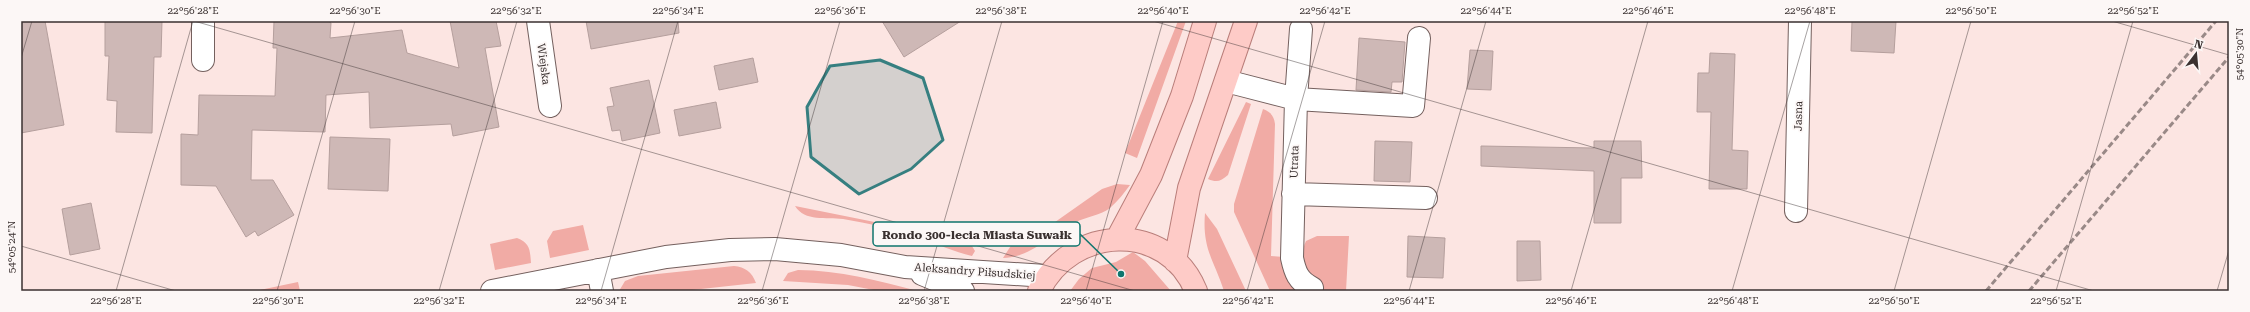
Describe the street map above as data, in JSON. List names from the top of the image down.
{
  "streets": {
    "street": [
      "Wiejska",
      "Jasna",
      "Utrata",
      "Aleksandry Piłsudskiej"
    ]
  },
  "places": ["Rondo 300-lecia Miasta Suwałk"],
  "north": "top",
  "coordinates": [
    "22°56'28\"E",
    "22°56'30\"E",
    "22°56'32\"E",
    "22°56'34\"E",
    "22°56'36\"E",
    "22°56'38\"E",
    "22°56'40\"E",
    "22°56'42\"E",
    "22°56'44\"E",
    "22°56'46\"E",
    "22°56'48\"E",
    "22°56'50\"E",
    "22°56'52\"E",
    "54°05'30\"N",
    "54°05'24\"N"
  ]
}
